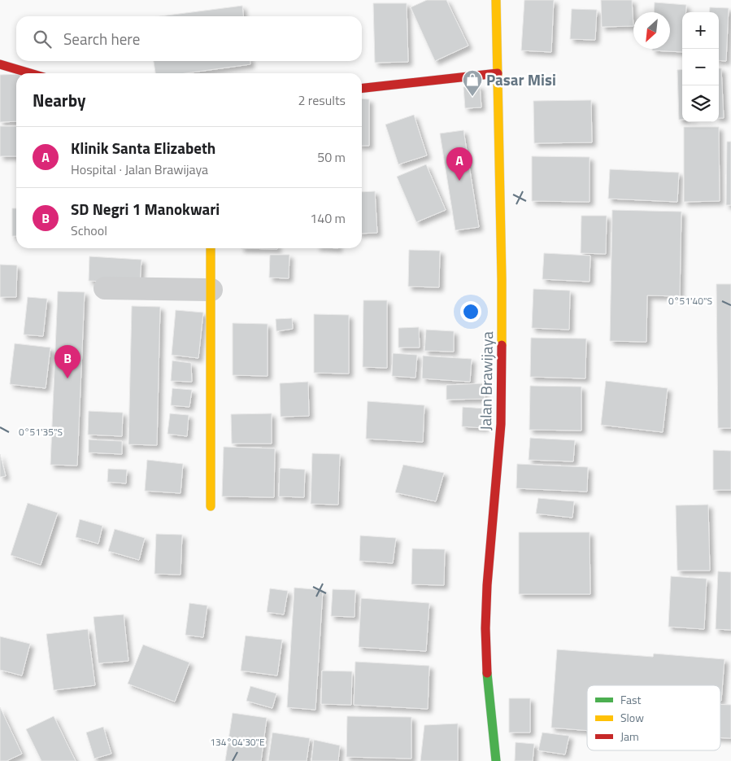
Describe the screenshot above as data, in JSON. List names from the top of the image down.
{
  "streets": {
    "street": ["Jalan Brawijaya"]
  },
  "places": {
    "shop": ["Pasar Misi"]
  },
  "legend": ["Fast", "Slow", "Jam"],
  "north": "bottom left",
  "page": {
    "map_buttons": ["+", "−"],
    "search": "Search here",
    "heading": ["Nearby", "2 results"],
    "list": [
      {
        "mark": "A",
        "name": "Klinik Santa Elizabeth",
        "note": "Hospital · Jalan Brawijaya",
        "value": "50 m"
      },
      {
        "mark": "B",
        "name": "SD Negri 1 Manokwari",
        "note": "School",
        "value": "140 m"
      }
    ],
    "pins": ["A", "B"]
  },
  "coordinates": ["0°51'40\"S", "0°51'35\"S", "134°04'30\"E"]
}
